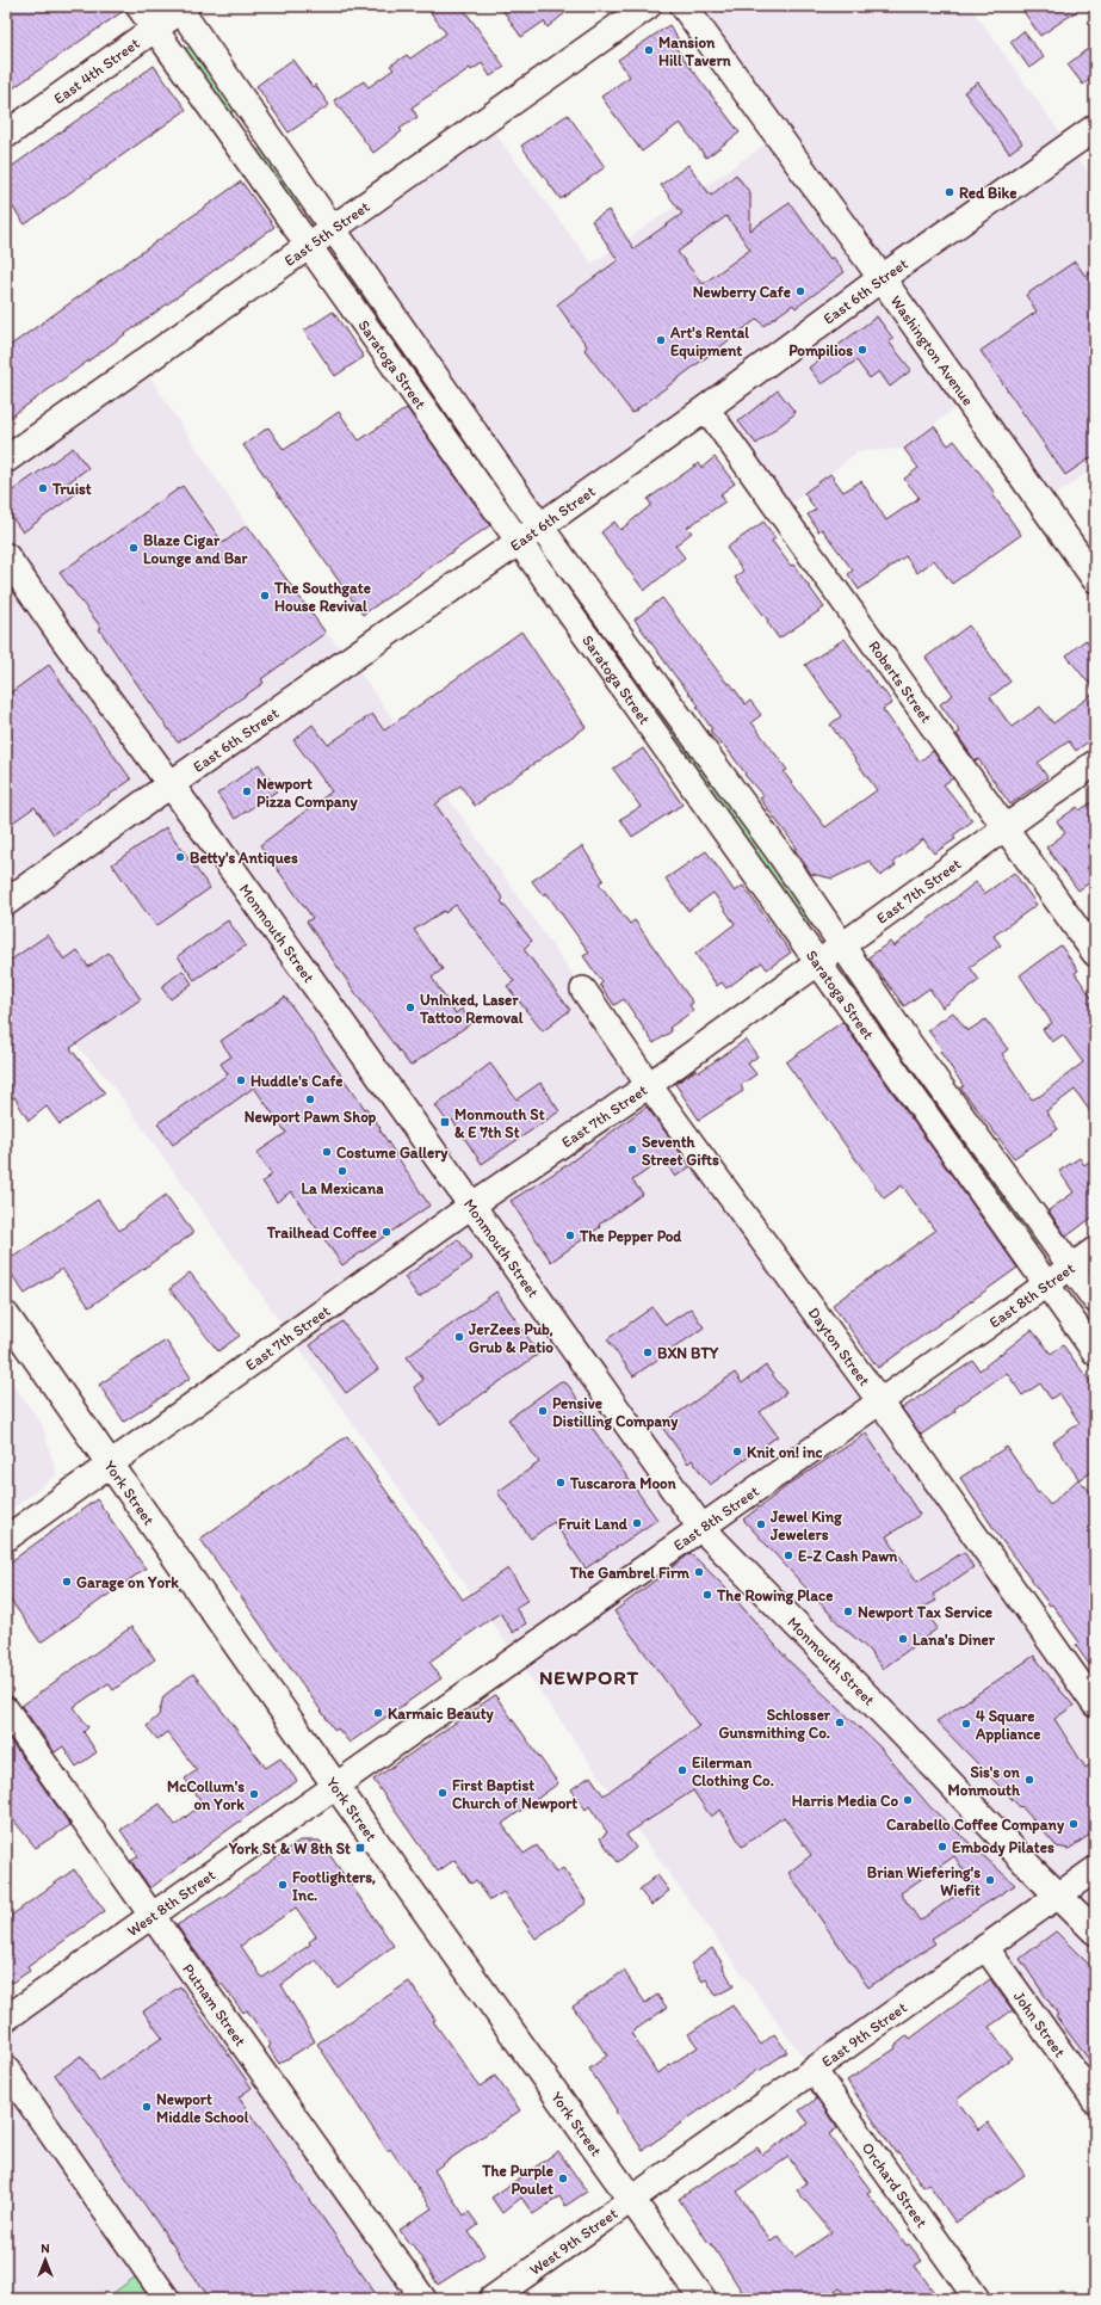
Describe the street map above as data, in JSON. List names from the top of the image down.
{
  "streets": {
    "street": [
      "East 4th Street",
      "East 5th Street",
      "East 6th Street",
      "Washington Avenue",
      "Saratoga Street",
      "Roberts Street",
      "East 7th Street",
      "Monmouth Street",
      "East 8th Street",
      "Dayton Street",
      "York Street",
      "West 8th Street",
      "Putnam Street",
      "John Street",
      "East 9th Street",
      "Orchard Street",
      "West 9th Street"
    ]
  },
  "crossings": [
    ["East 4th Street", "Saratoga Street"],
    ["East 5th Street", "Saratoga Street"],
    ["East 6th Street", "Washington Avenue"],
    ["East 6th Street", "Saratoga Street"],
    ["East 6th Street", "Roberts Street"],
    ["East 6th Street", "Monmouth Street"],
    ["Saratoga Street", "East 7th Street"],
    ["Saratoga Street", "East 8th Street"],
    ["Roberts Street", "East 7th Street"],
    ["East 7th Street", "Monmouth Street"],
    ["East 7th Street", "Dayton Street"],
    ["East 7th Street", "York Street"],
    ["Monmouth Street", "East 8th Street"],
    ["Monmouth Street", "East 9th Street"],
    ["East 8th Street", "Dayton Street"],
    ["East 8th Street", "York Street"],
    ["East 8th Street", "West 8th Street"],
    ["York Street", "West 8th Street"],
    ["York Street", "East 9th Street"],
    ["York Street", "West 9th Street"],
    ["West 8th Street", "Putnam Street"],
    ["John Street", "East 9th Street"],
    ["East 9th Street", "Orchard Street"],
    ["East 9th Street", "West 9th Street"]
  ],
  "districts": ["NEWPORT"],
  "places": {
    "other": [
      "Mansion Hill Tavern",
      "Red Bike",
      "Newberry Cafe",
      "Art's Rental Equipment",
      "Pompilios",
      "Truist",
      "Blaze Cigar Lounge and Bar",
      "The Southgate House Revival",
      "Newport Pizza Company",
      "Betty's Antiques",
      "UnInked, Laser Tattoo Removal",
      "Huddle's Cafe",
      "Newport Pawn Shop",
      "Seventh Street Gifts",
      "Costume Gallery",
      "La Mexicana",
      "Trailhead Coffee",
      "The Pepper Pod",
      "JerZees Pub, Grub & Patio",
      "BXN BTY",
      "Pensive Distilling Company",
      "Knit on! inc",
      "Tuscarora Moon",
      "Fruit Land",
      "Jewel King Jewelers",
      "E-Z Cash Pawn",
      "The Gambrel Firm",
      "Garage on York",
      "The Rowing Place",
      "Newport Tax Service",
      "Lana's Diner",
      "Karmaic Beauty",
      "Schlosser Gunsmithing Co.",
      "4 Square Appliance",
      "Eilerman Clothing Co.",
      "Sis's on Monmouth",
      "First Baptist Church of Newport",
      "McCollum's on York",
      "Harris Media Co",
      "Carabello Coffee Company",
      "Embody Pilates",
      "Brian Wiefering's Wiefit",
      "Footlighters, Inc.",
      "Newport Middle School",
      "The Purple Poulet"
    ],
    "transit": ["Monmouth St & E 7th St", "York St & W 8th St"]
  },
  "north": "top"
}
